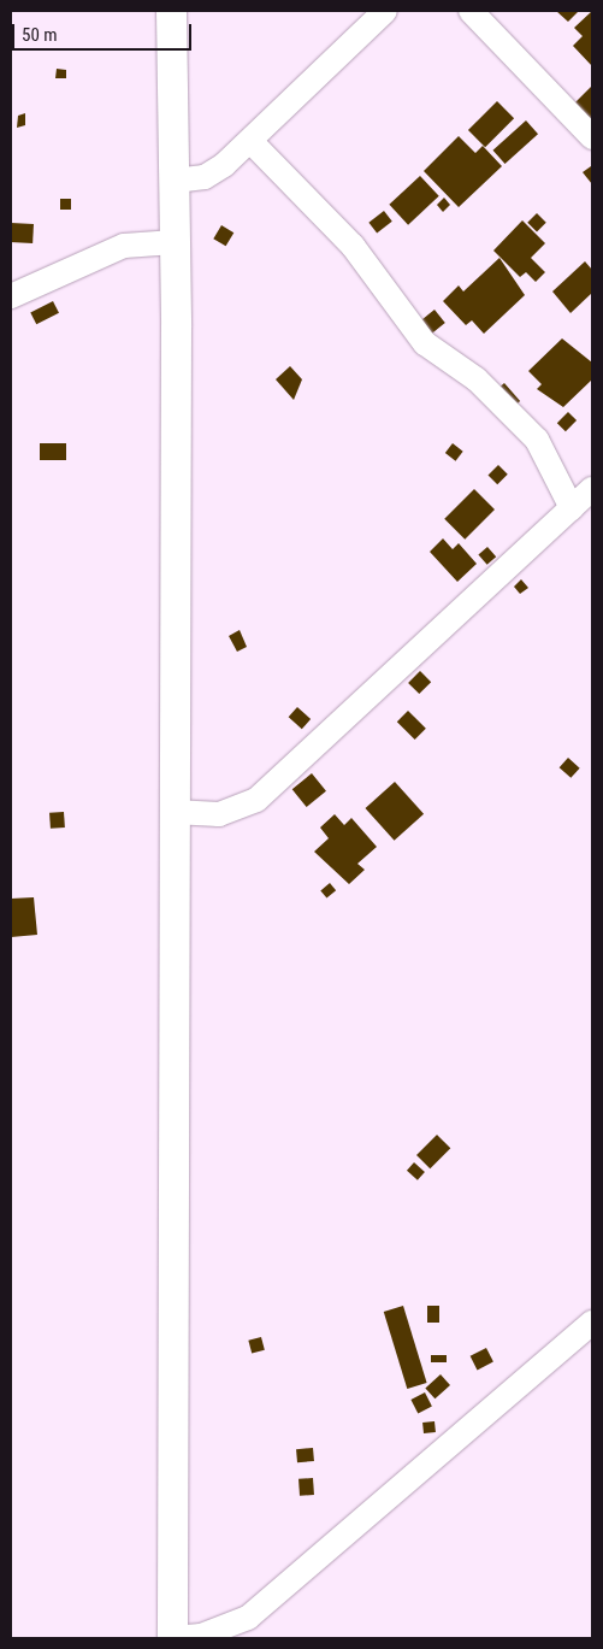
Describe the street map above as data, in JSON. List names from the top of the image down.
{
  "scale_bar": "50 m"
}
